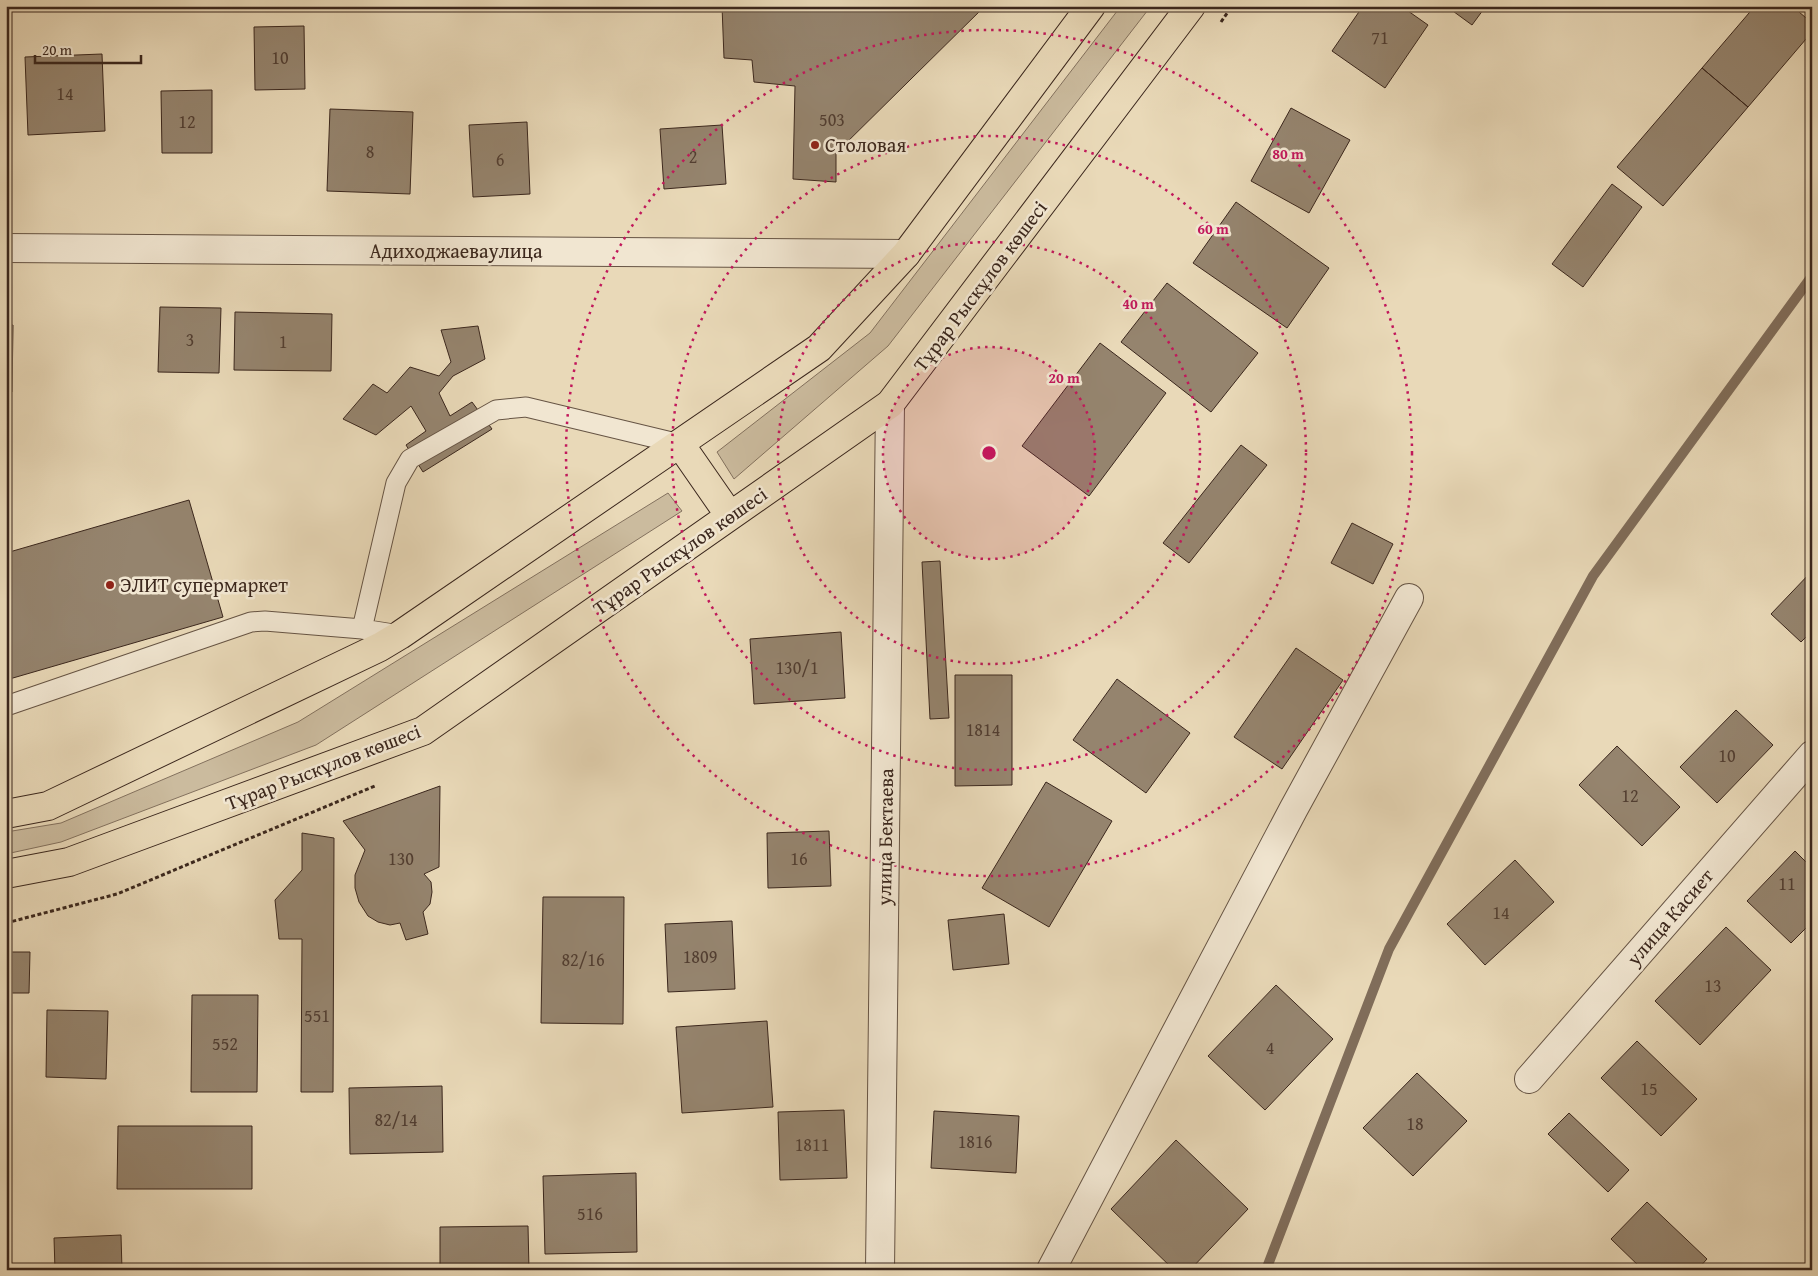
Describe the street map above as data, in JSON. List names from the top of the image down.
{
  "streets": {
    "main road": ["Тұрар Рыскұлов көшесі"],
    "street": ["Адиходжаеваулица", "улица Бектаева", "улица Касиет"]
  },
  "crossings": [
    ["Тұрар Рыскұлов көшесі", "улица Бектаева"]
  ],
  "places": ["Столовая", "ЭЛИТ супермаркет"],
  "house_numbers": [
    "71",
    "10",
    "14",
    "503",
    "12",
    "8",
    "2",
    "6",
    "3",
    "1",
    "130/1",
    "1814",
    "10",
    "12",
    "130",
    "16",
    "11",
    "14",
    "1809",
    "82/16",
    "13",
    "551",
    "552",
    "4",
    "15",
    "82/14",
    "18",
    "1816",
    "1811",
    "516"
  ],
  "scale_bar": "20 m",
  "rings": [
    "80 m",
    "60 m",
    "40 m",
    "20 m"
  ]
}
